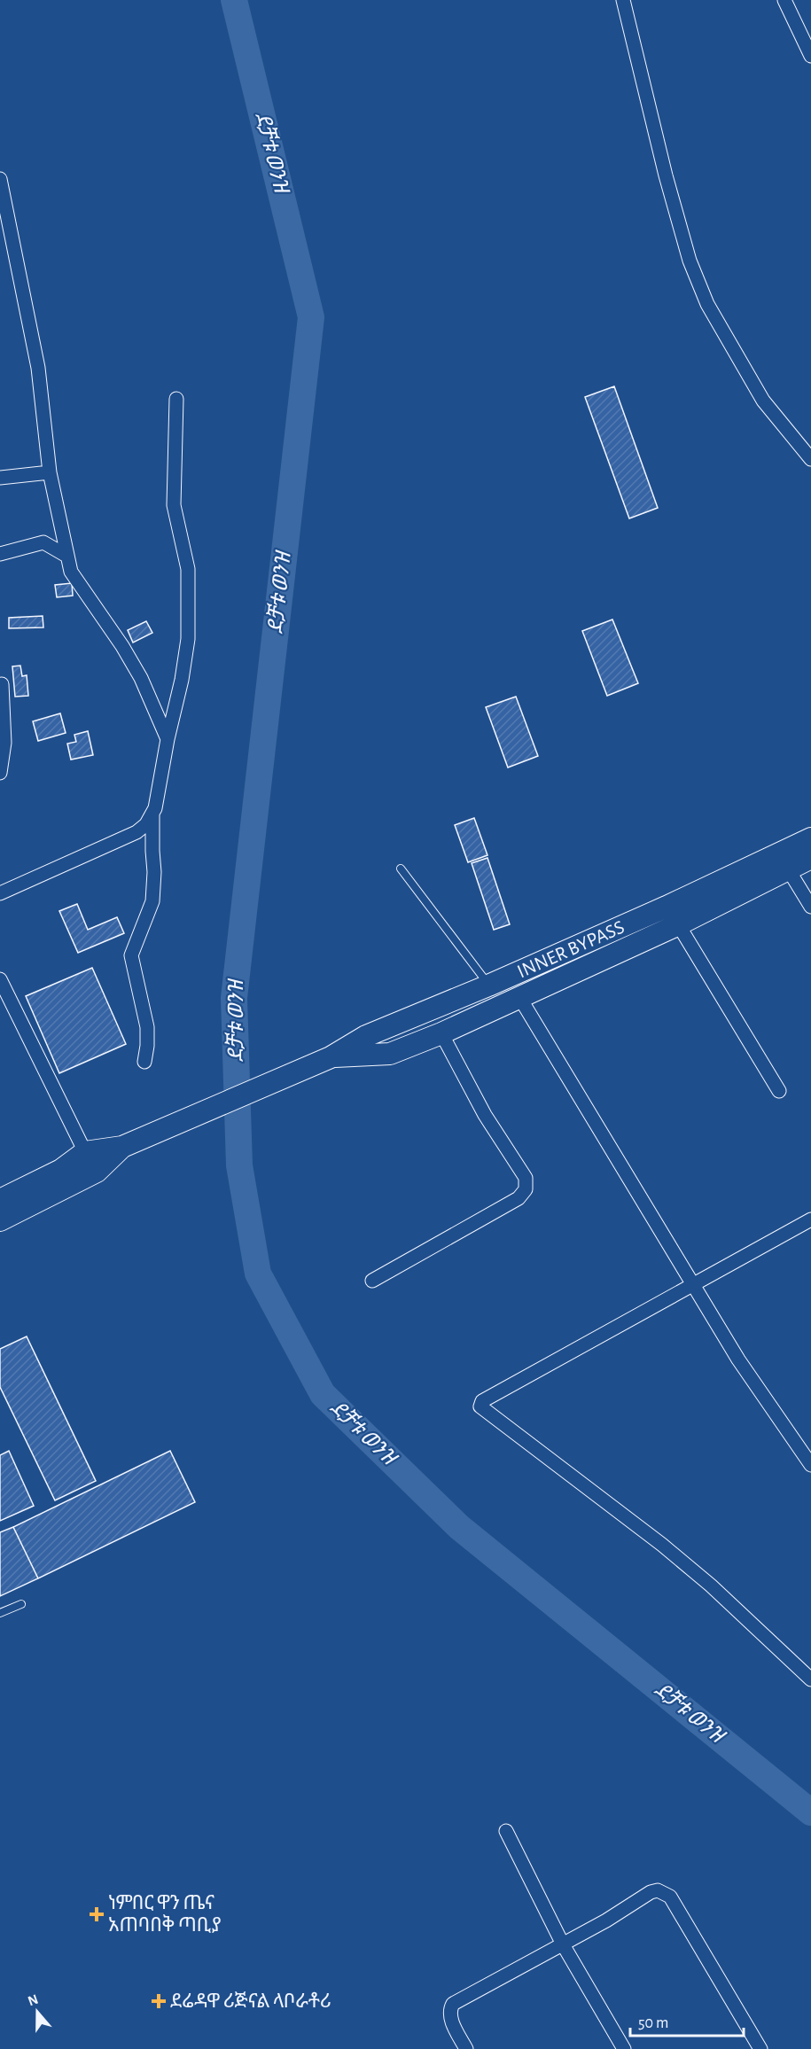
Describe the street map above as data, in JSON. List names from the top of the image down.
{
  "streets": {
    "main road": ["INNER BYPASS"]
  },
  "water": ["ደቻቱ ወንዝ"],
  "places": {
    "health": ["ነምበር ዋን ጤና አጠባበቅ ጣቢያ", "ደሬዳዋ ሪጅናል ላቦራቶሪ"]
  },
  "scale_bar": "50 m",
  "north": "top"
}
